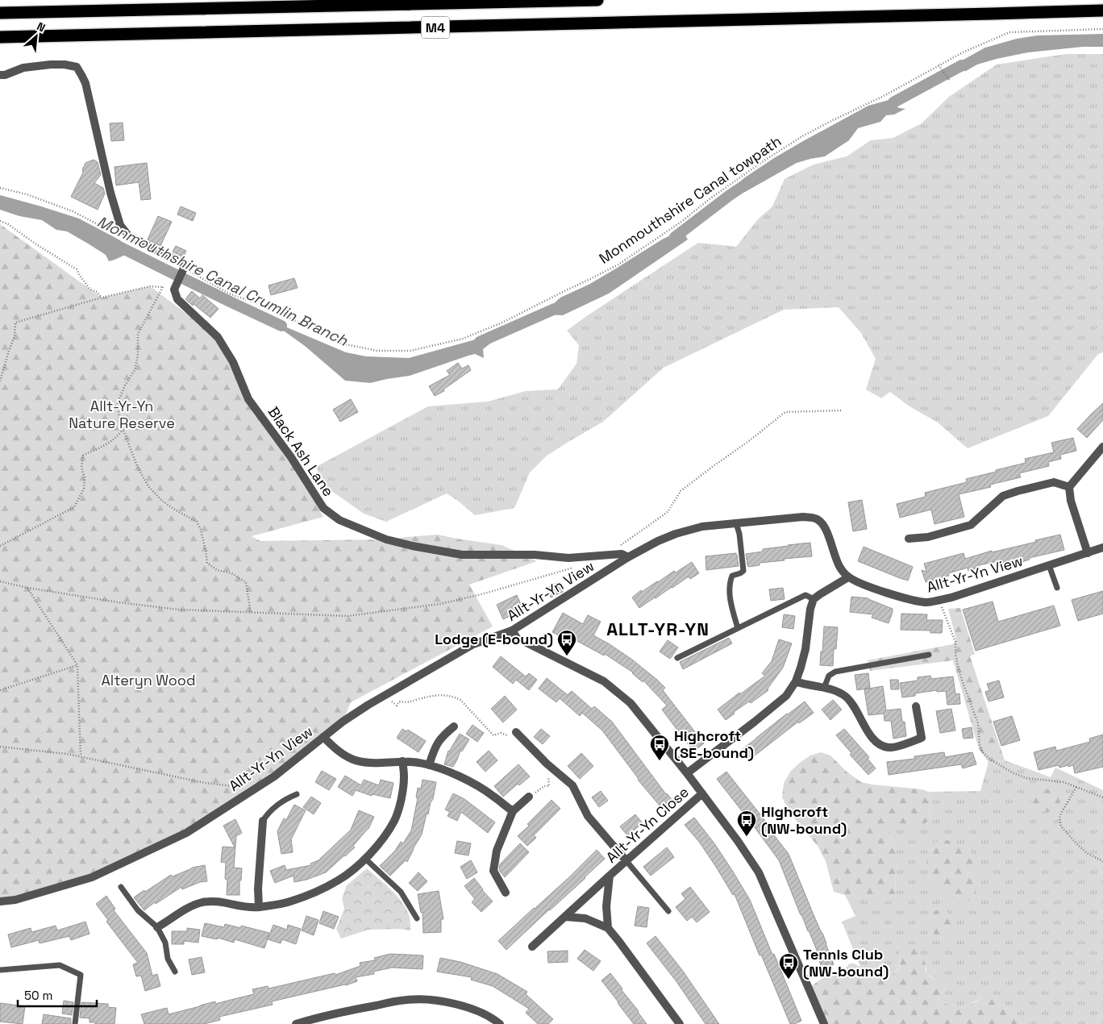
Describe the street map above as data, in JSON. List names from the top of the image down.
{
  "streets": {
    "highway": ["M4"],
    "street": ["Black Ash Lane", "Allt-Yr-Yn View", "Allt-Yr-Yn Close"],
    "path": ["Monmouthshire Canal towpath"]
  },
  "crossings": [
    ["Black Ash Lane", "Allt-Yr-Yn View"]
  ],
  "districts": ["ALLT-YR-YN"],
  "water": ["Monmouthshire Canal Crumlin Branch"],
  "parks": ["Allt-Yr-Yn Nature Reserve", "Alteryn Wood"],
  "places": {
    "bus stop": [
      "Lodge (E-bound)",
      "Highcroft (SE-bound)",
      "Highcroft (NW-bound)",
      "Tennis Club (NW-bound)"
    ]
  },
  "scale_bar": "50 m",
  "north": "top right"
}
